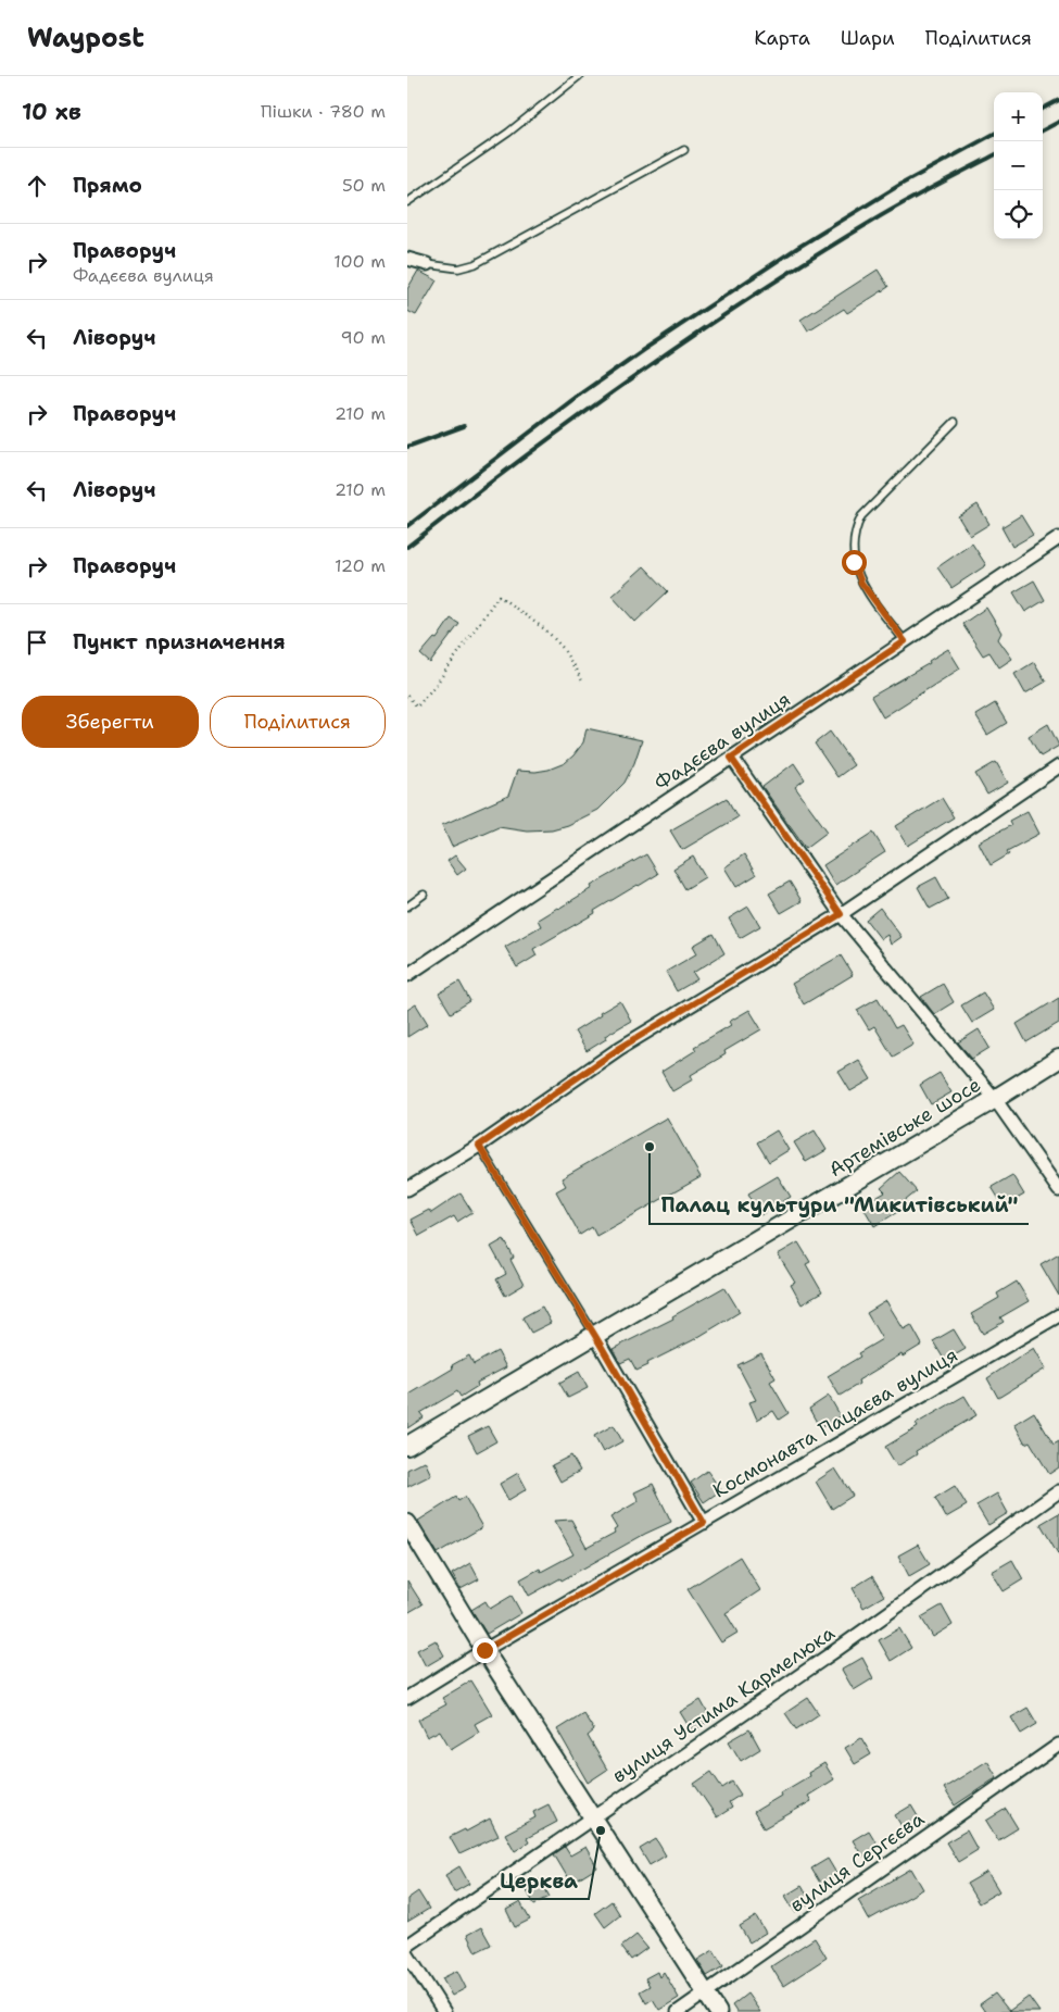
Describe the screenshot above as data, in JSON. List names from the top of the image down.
{
  "streets": {
    "main road": ["Артемівське шосе"],
    "street": [
      "Фадєєва вулиця",
      "Космонавта Пацаєва вулиця",
      "вулиця Устима Кармелюка",
      "вулиця Сергєєва"
    ]
  },
  "places": ["Палац культури \"Микитівський\"", "Церква"],
  "page": {
    "header": "Waypost",
    "nav": ["Карта", "Шари", "Поділитися"],
    "heading": ["10 хв", "Пішки · 780 m"],
    "map_buttons": ["+", "−"],
    "list": [
      ["Прямо", "50 m"],
      ["Праворуч", "Фадєєва вулиця", "100 m"],
      ["Ліворуч", "90 m"],
      ["Праворуч", "210 m"],
      ["Ліворуч", "210 m"],
      ["Праворуч", "120 m"],
      "Пункт призначення"
    ],
    "buttons": ["Зберегти", "Поділитися"]
  }
}
